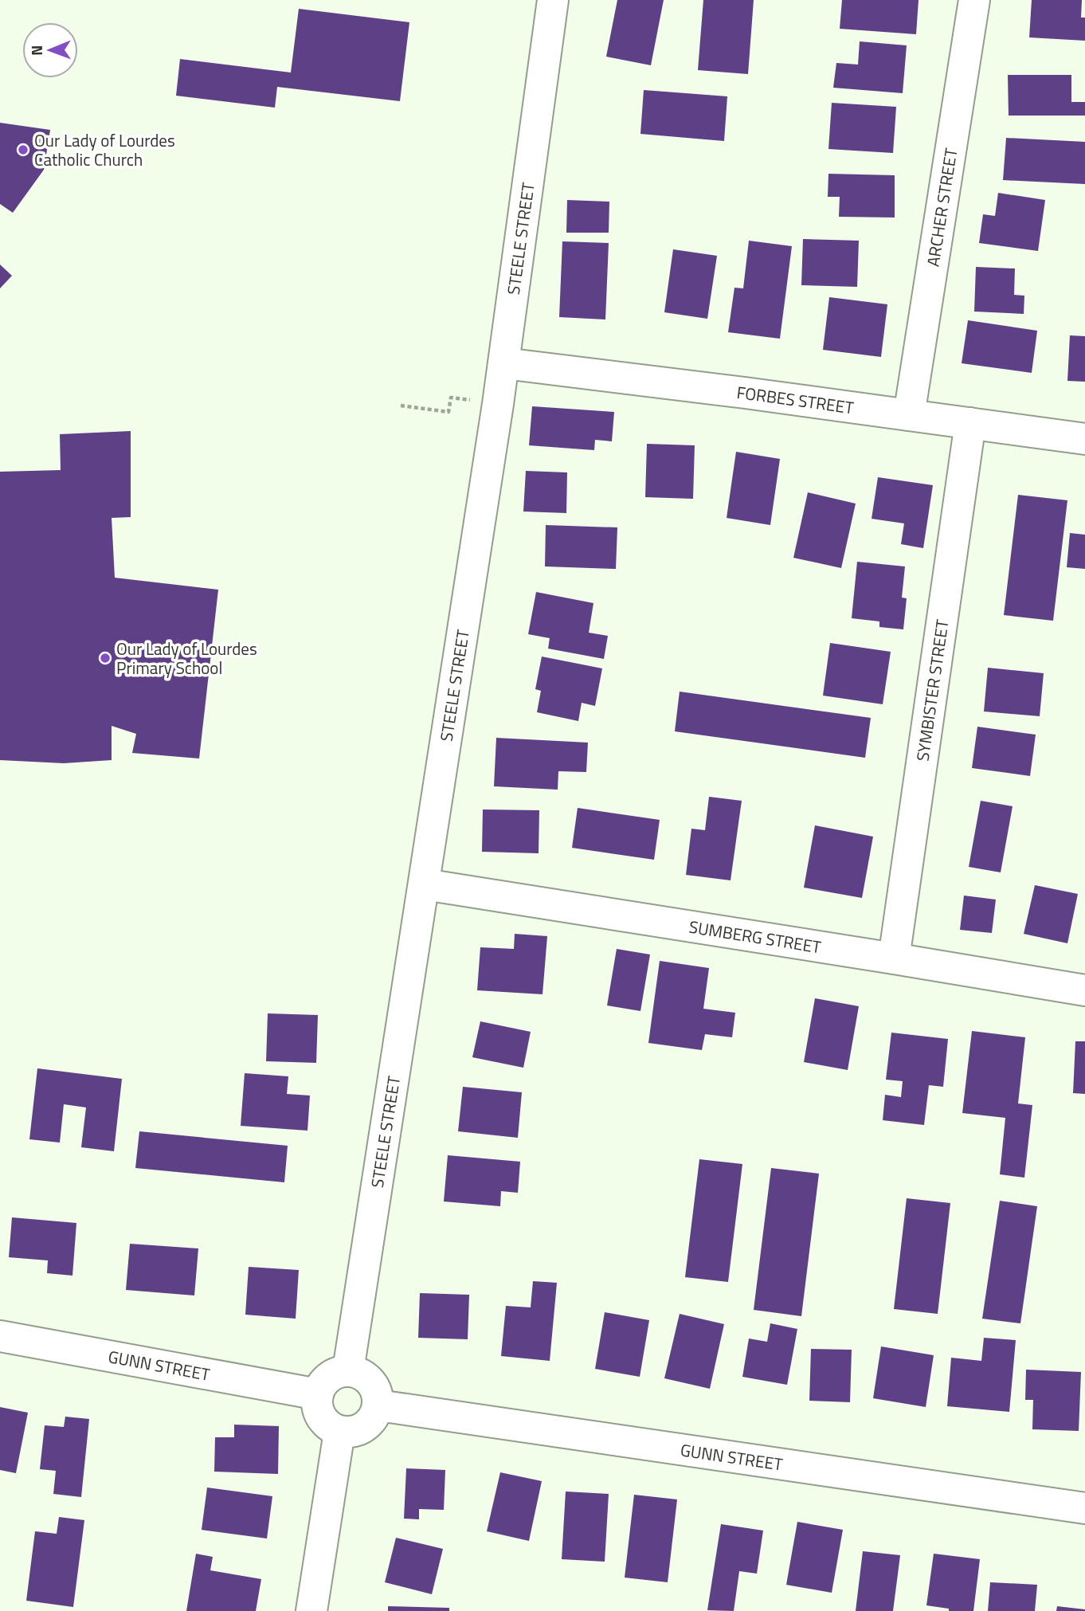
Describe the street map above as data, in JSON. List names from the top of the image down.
{
  "streets": {
    "street": [
      "ARCHER STREET",
      "STEELE STREET",
      "FORBES STREET",
      "SYMBISTER STREET",
      "SUMBERG STREET",
      "GUNN STREET"
    ]
  },
  "crossings": [
    ["ARCHER STREET", "FORBES STREET"],
    ["STEELE STREET", "FORBES STREET"],
    ["STEELE STREET", "SUMBERG STREET"],
    ["STEELE STREET", "GUNN STREET"],
    ["FORBES STREET", "SYMBISTER STREET"],
    ["SYMBISTER STREET", "SUMBERG STREET"]
  ],
  "places": ["Our Lady of Lourdes Catholic Church", "Our Lady of Lourdes Primary School"],
  "north": "left"
}
